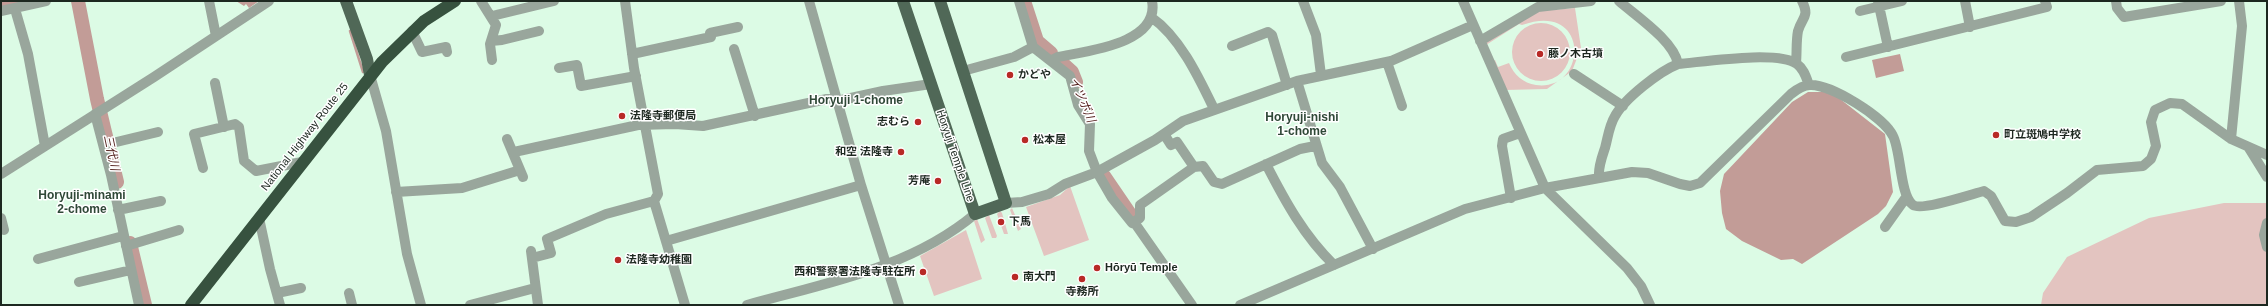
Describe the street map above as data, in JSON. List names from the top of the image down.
{
  "streets": {
    "highway": ["National Highway Route 25"],
    "main road": ["Horyuji Temple Line"]
  },
  "districts": ["Horyuji 1-chome", "Horyuji-nishi 1-chome", "Horyuji-minami 2-chome"],
  "water": ["イツボ川", "三代川"],
  "places": [
    "藤ノ木古墳",
    "かどや",
    "法隆寺郵便局",
    "志むら",
    "町立斑鳩中学校",
    "松本屋",
    "和空 法隆寺",
    "芳庵",
    "下馬",
    "法隆寺幼稚園",
    "Hōryū Temple",
    "西和警察署法隆寺駐在所",
    "南大門",
    "寺務所"
  ]
}
